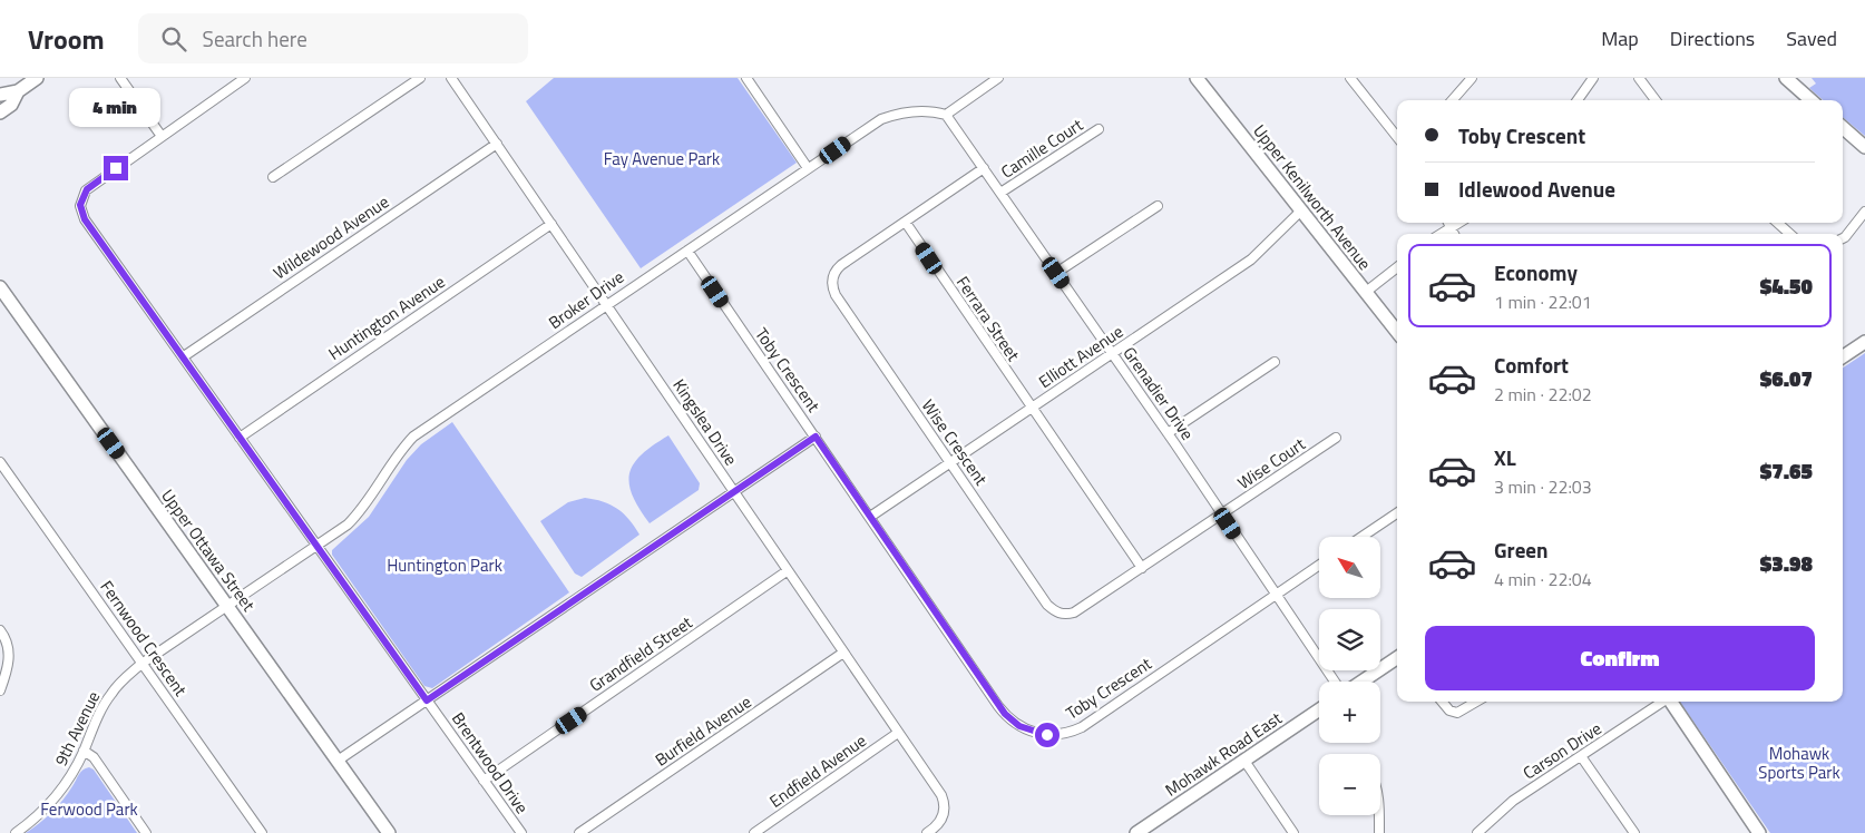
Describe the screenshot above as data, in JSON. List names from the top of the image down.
{
  "streets": {
    "main road": ["Upper Kenilworth Avenue", "Upper Ottawa Street", "Mohawk Road East"],
    "street": [
      "Camille Court",
      "Wildewood Avenue",
      "Broker Drive",
      "Huntington Avenue",
      "Ferrara Street",
      "Elliott Avenue",
      "Toby Crescent",
      "Grenadier Drive",
      "Kingslea Drive",
      "Wise Crescent",
      "Wise Court",
      "Fernwood Crescent",
      "Grandfield Street",
      "9th Avenue",
      "Burfield Avenue",
      "Carson Drive",
      "Brentwood Drive",
      "Endfield Avenue"
    ]
  },
  "crossings": [
    ["Camille Court", "Grenadier Drive"],
    ["Upper Kenilworth Avenue", "Elliott Avenue"],
    ["Wildewood Avenue", "Kingslea Drive"],
    ["Wildewood Avenue", "Brentwood Drive"],
    ["Broker Drive", "Toby Crescent"],
    ["Broker Drive", "Grenadier Drive"],
    ["Broker Drive", "Kingslea Drive"],
    ["Broker Drive", "Upper Ottawa Street"],
    ["Broker Drive", "9th Avenue"],
    ["Broker Drive", "Brentwood Drive"],
    ["Huntington Avenue", "Kingslea Drive"],
    ["Huntington Avenue", "Brentwood Drive"],
    ["Ferrara Street", "Elliott Avenue"],
    ["Ferrara Street", "Wise Crescent"],
    ["Elliott Avenue", "Toby Crescent"],
    ["Elliott Avenue", "Grenadier Drive"],
    ["Elliott Avenue", "Wise Crescent"],
    ["Toby Crescent", "Grenadier Drive"],
    ["Grenadier Drive", "Wise Crescent"],
    ["Grenadier Drive", "Wise Court"],
    ["Kingslea Drive", "Grandfield Street"],
    ["Kingslea Drive", "Burfield Avenue"],
    ["Kingslea Drive", "Endfield Avenue"],
    ["Wise Crescent", "Wise Court"],
    ["Upper Ottawa Street", "9th Avenue"],
    ["Fernwood Crescent", "9th Avenue"],
    ["Grandfield Street", "Brentwood Drive"]
  ],
  "parks": [
    "Fay Avenue Park",
    "Huntington Park",
    "Mohawk Sports Park",
    "Ferwood Park"
  ],
  "north": "top left",
  "page": {
    "header": "Vroom",
    "search": "Search here",
    "nav": ["Map", "Directions", "Saved"],
    "bubble": "4 min",
    "banner": ["Toby Crescent", "Idlewood Avenue"],
    "list": [
      {
        "name": "Economy",
        "note": "1 min · 22:01",
        "value": "$4.50"
      },
      {
        "name": "Comfort",
        "note": "2 min · 22:02",
        "value": "$6.07"
      },
      {
        "name": "XL",
        "note": "3 min · 22:03",
        "value": "$7.65"
      },
      {
        "name": "Green",
        "note": "4 min · 22:04",
        "value": "$3.98"
      }
    ],
    "map_buttons": ["+", "−"],
    "buttons": "Confirm"
  }
}
